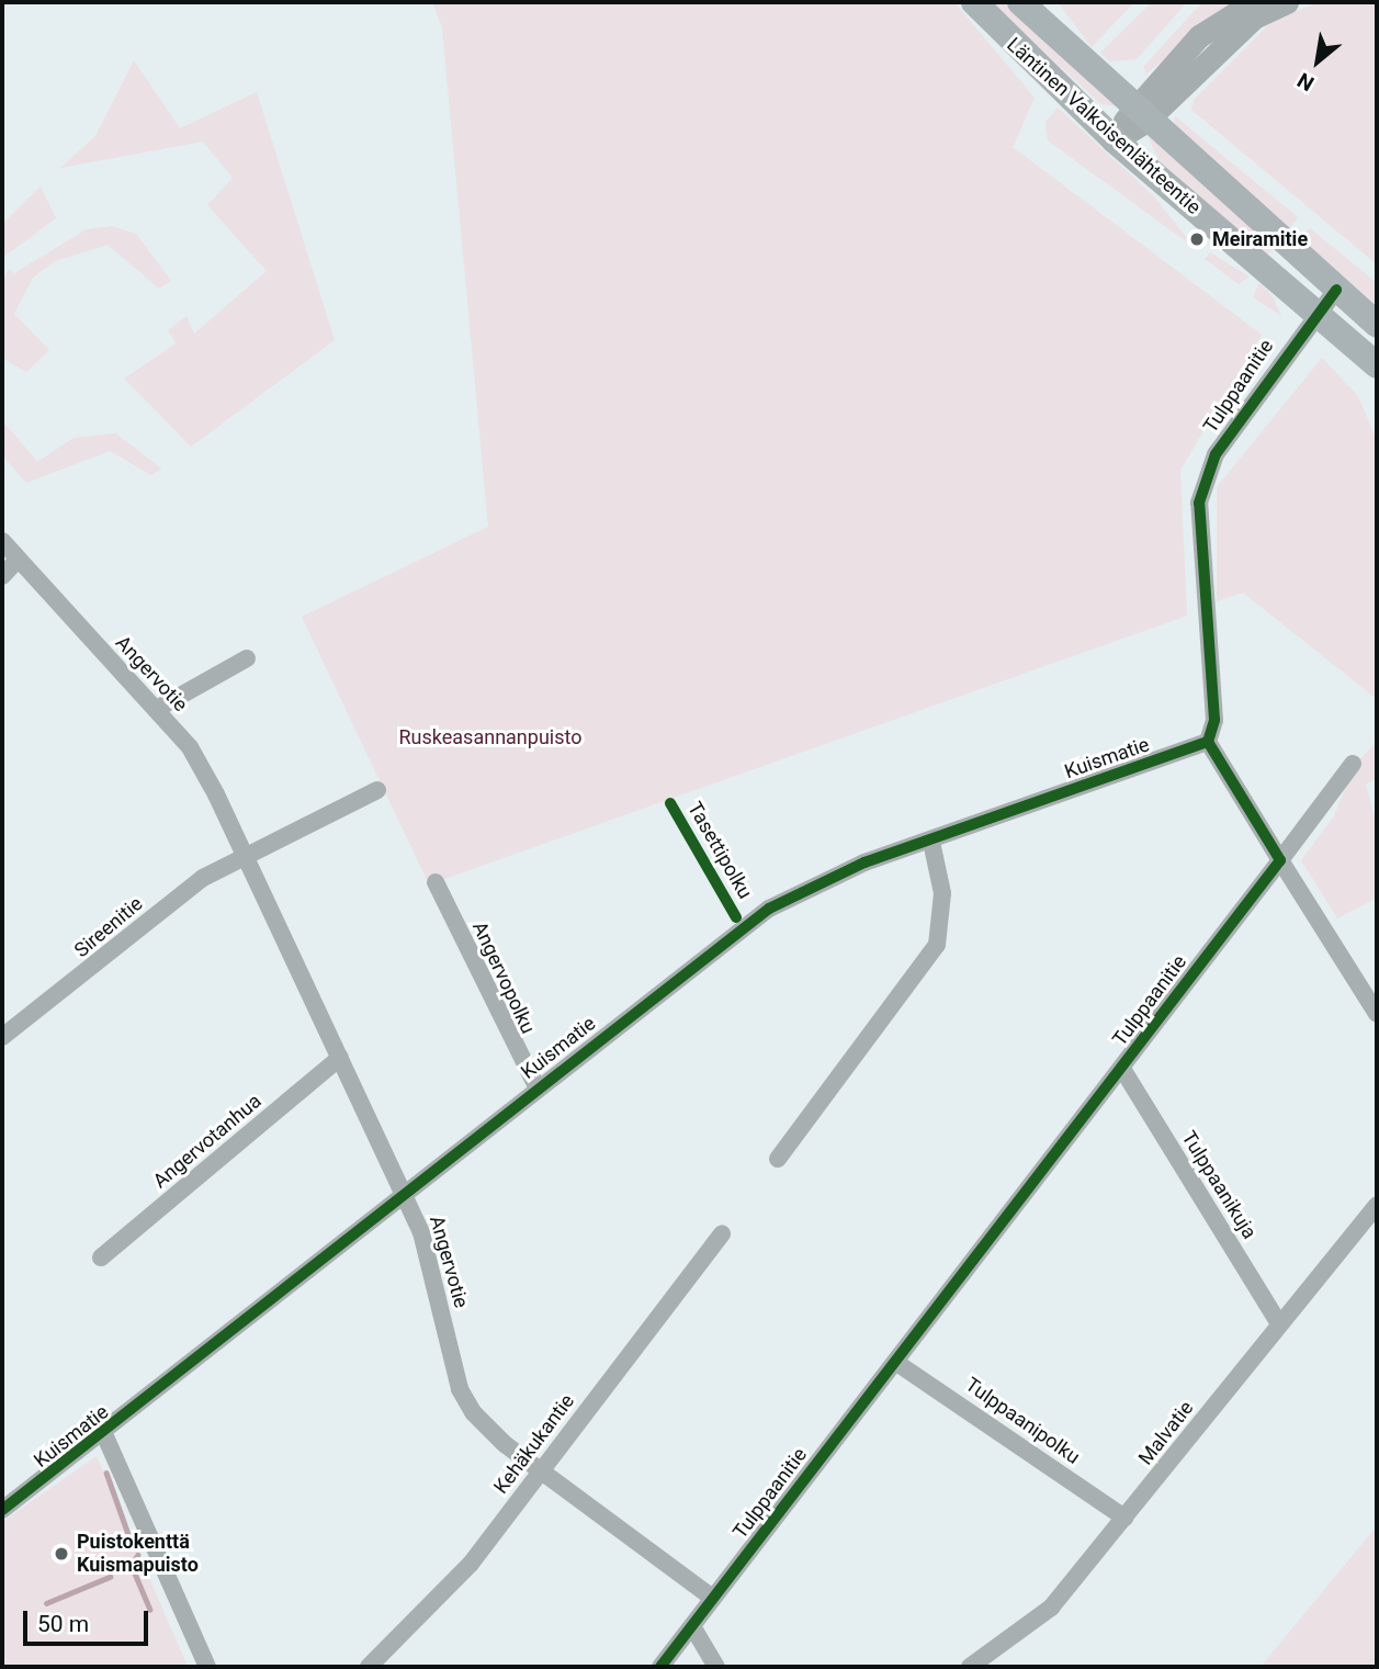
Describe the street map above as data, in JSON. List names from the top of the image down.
{
  "streets": {
    "main road": ["Läntinen Valkoisenlähteentie"],
    "street": [
      "Tulppaanitie",
      "Angervotie",
      "Kuismatie",
      "Sireenitie",
      "Angervopolku",
      "Angervotanhua",
      "Tulppaanikuja",
      "Tulppaanipolku",
      "Malvatie",
      "Kehäkukantie"
    ],
    "cycle path": ["Tasettipolku"]
  },
  "crossings": [
    ["Läntinen Valkoisenlähteentie", "Tulppaanitie"],
    ["Tulppaanitie", "Angervotie"],
    ["Tulppaanitie", "Kuismatie"],
    ["Tulppaanitie", "Tulppaanikuja"],
    ["Tulppaanitie", "Tulppaanipolku"],
    ["Angervotie", "Kuismatie"],
    ["Angervotie", "Sireenitie"],
    ["Angervotie", "Angervotanhua"],
    ["Angervotie", "Kehäkukantie"],
    ["Kuismatie", "Angervopolku"],
    ["Tulppaanikuja", "Malvatie"],
    ["Tulppaanipolku", "Malvatie"]
  ],
  "parks": ["Ruskeasannanpuisto"],
  "places": ["Meiramitie", "Puistokenttä Kuismapuisto"],
  "scale_bar": "50 m",
  "north": "bottom left"
}
